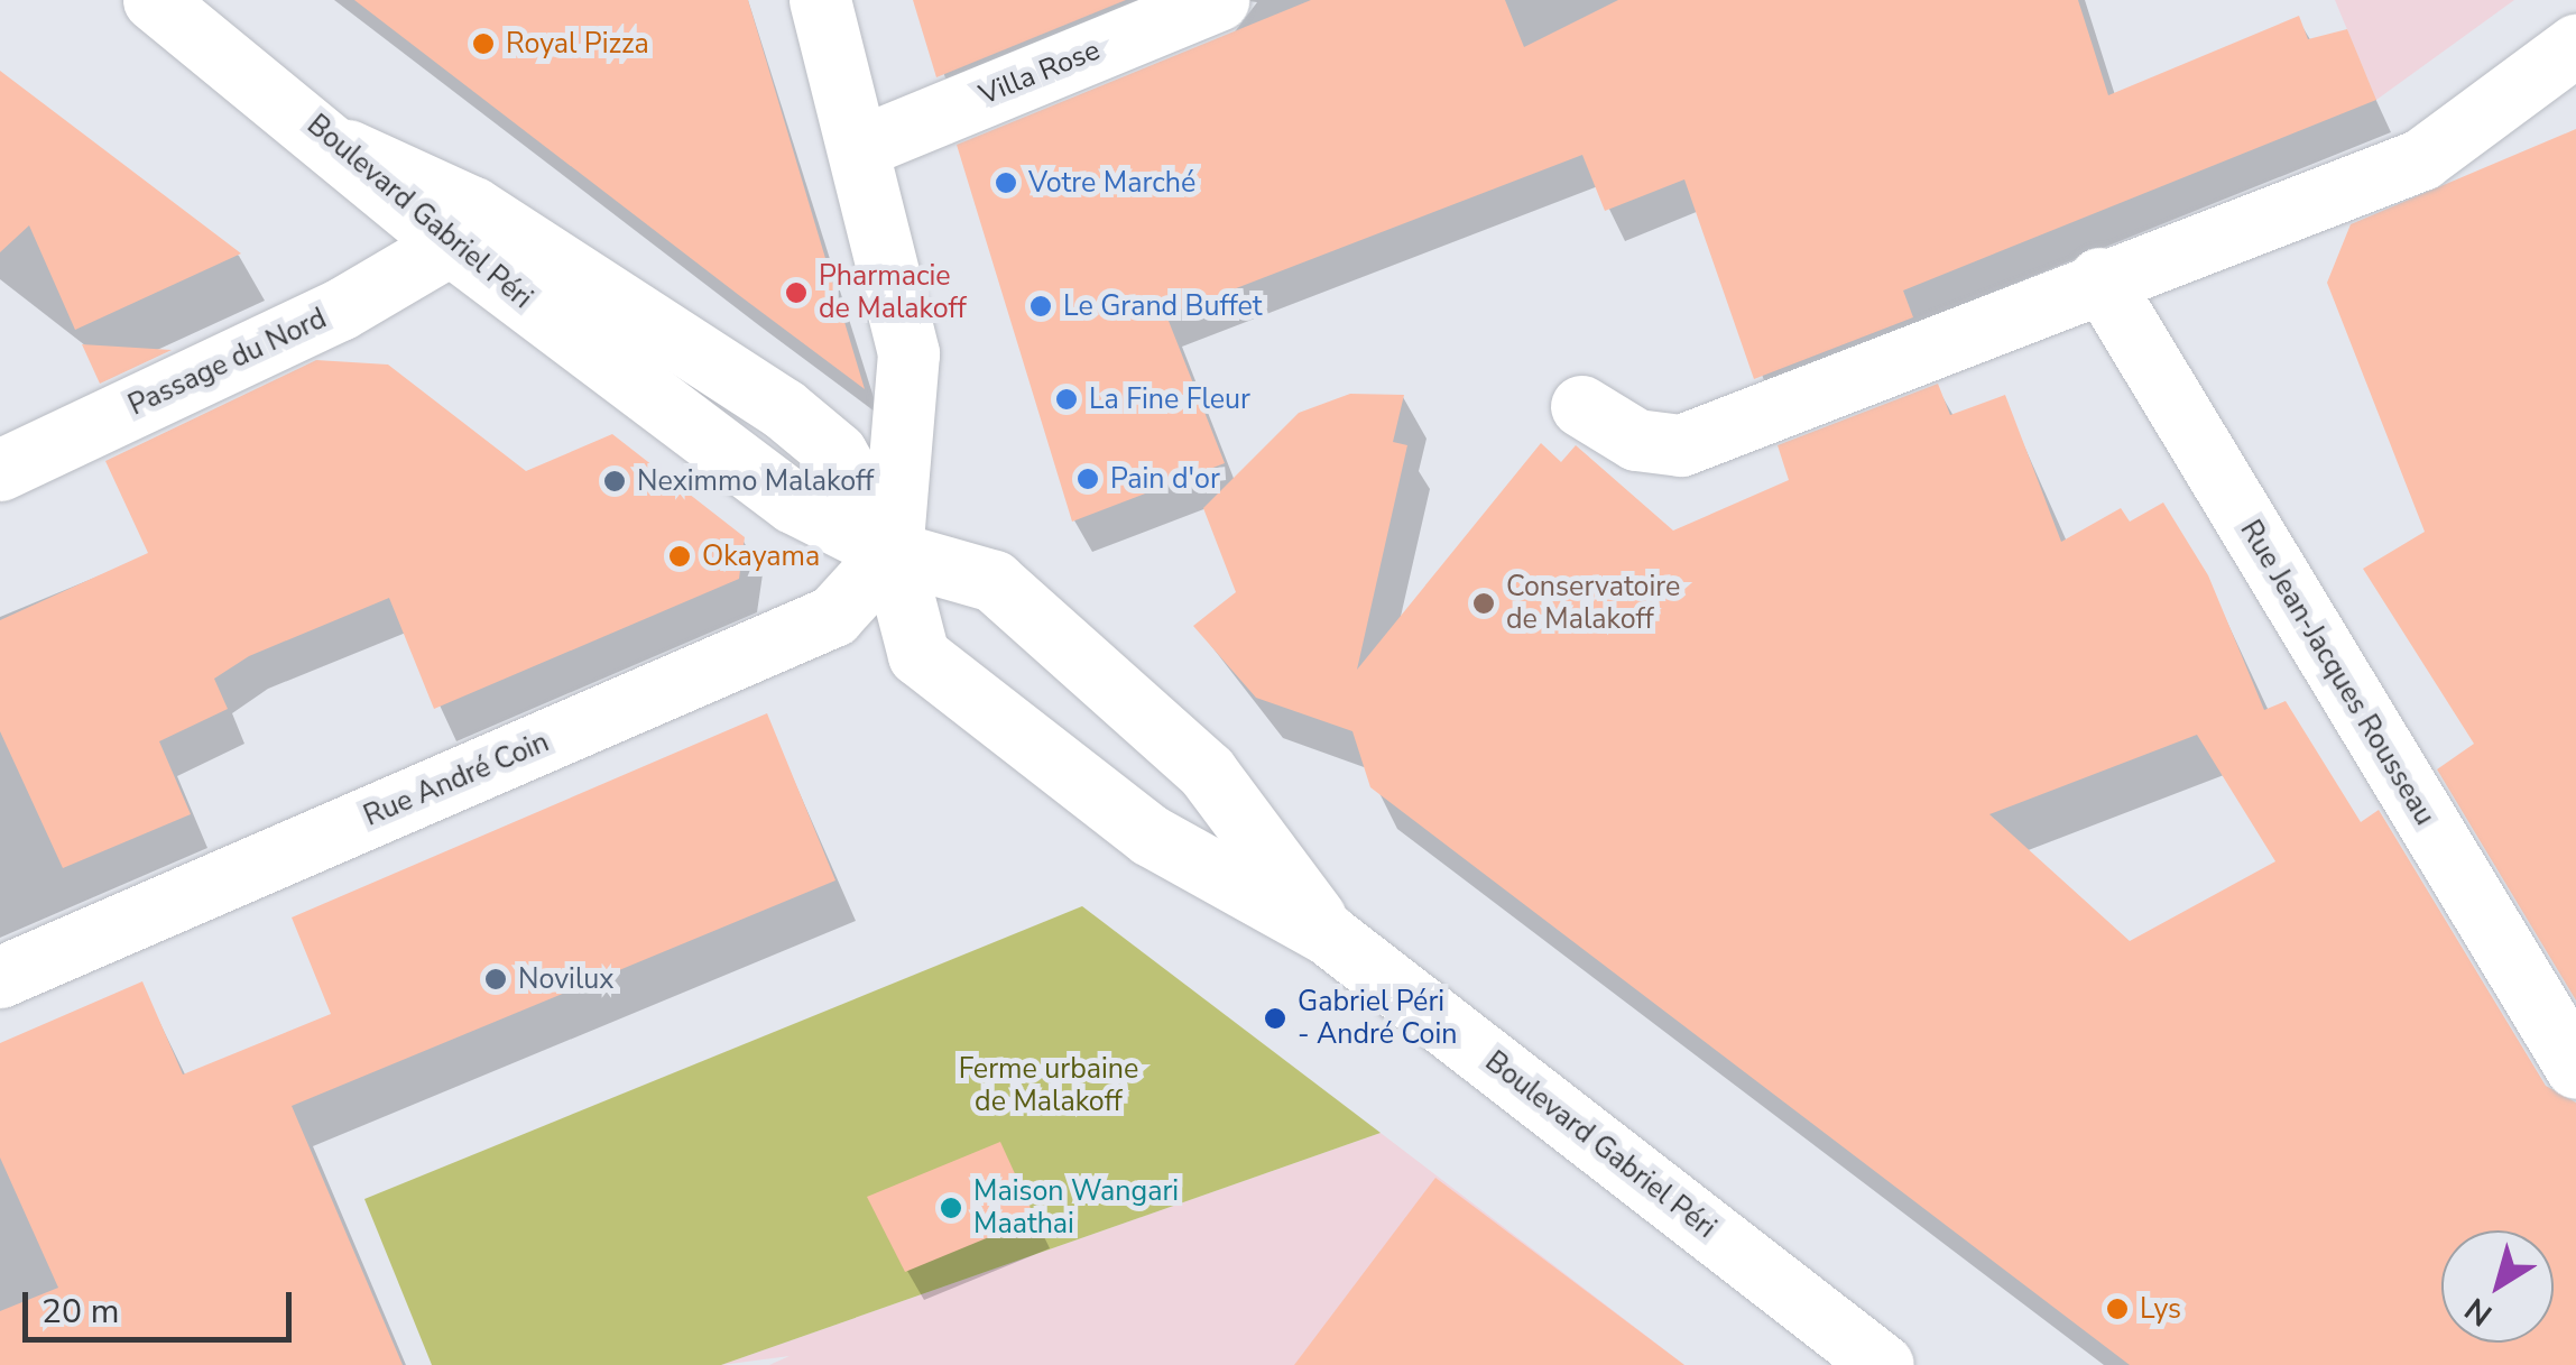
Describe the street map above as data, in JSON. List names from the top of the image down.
{
  "streets": {
    "street": [
      "Villa Rose",
      "Boulevard Gabriel Péri",
      "Passage du Nord",
      "Rue Jean-Jacques Rousseau",
      "Rue André Coin"
    ]
  },
  "crossings": [
    ["Boulevard Gabriel Péri", "Passage du Nord"],
    ["Boulevard Gabriel Péri", "Rue André Coin"]
  ],
  "parks": ["Ferme urbaine de Malakoff"],
  "places": [
    "Royal Pizza",
    "Votre Marché",
    "Pharmacie de Malakoff",
    "Le Grand Buffet",
    "La Fine Fleur",
    "Pain d'or",
    "Neximmo Malakoff",
    "Okayama",
    "Conservatoire de Malakoff",
    "Novilux",
    "Gabriel Péri - André Coin",
    "Maison Wangari Maathai",
    "Lys"
  ],
  "scale_bar": "20 m",
  "north": "bottom left"
}
